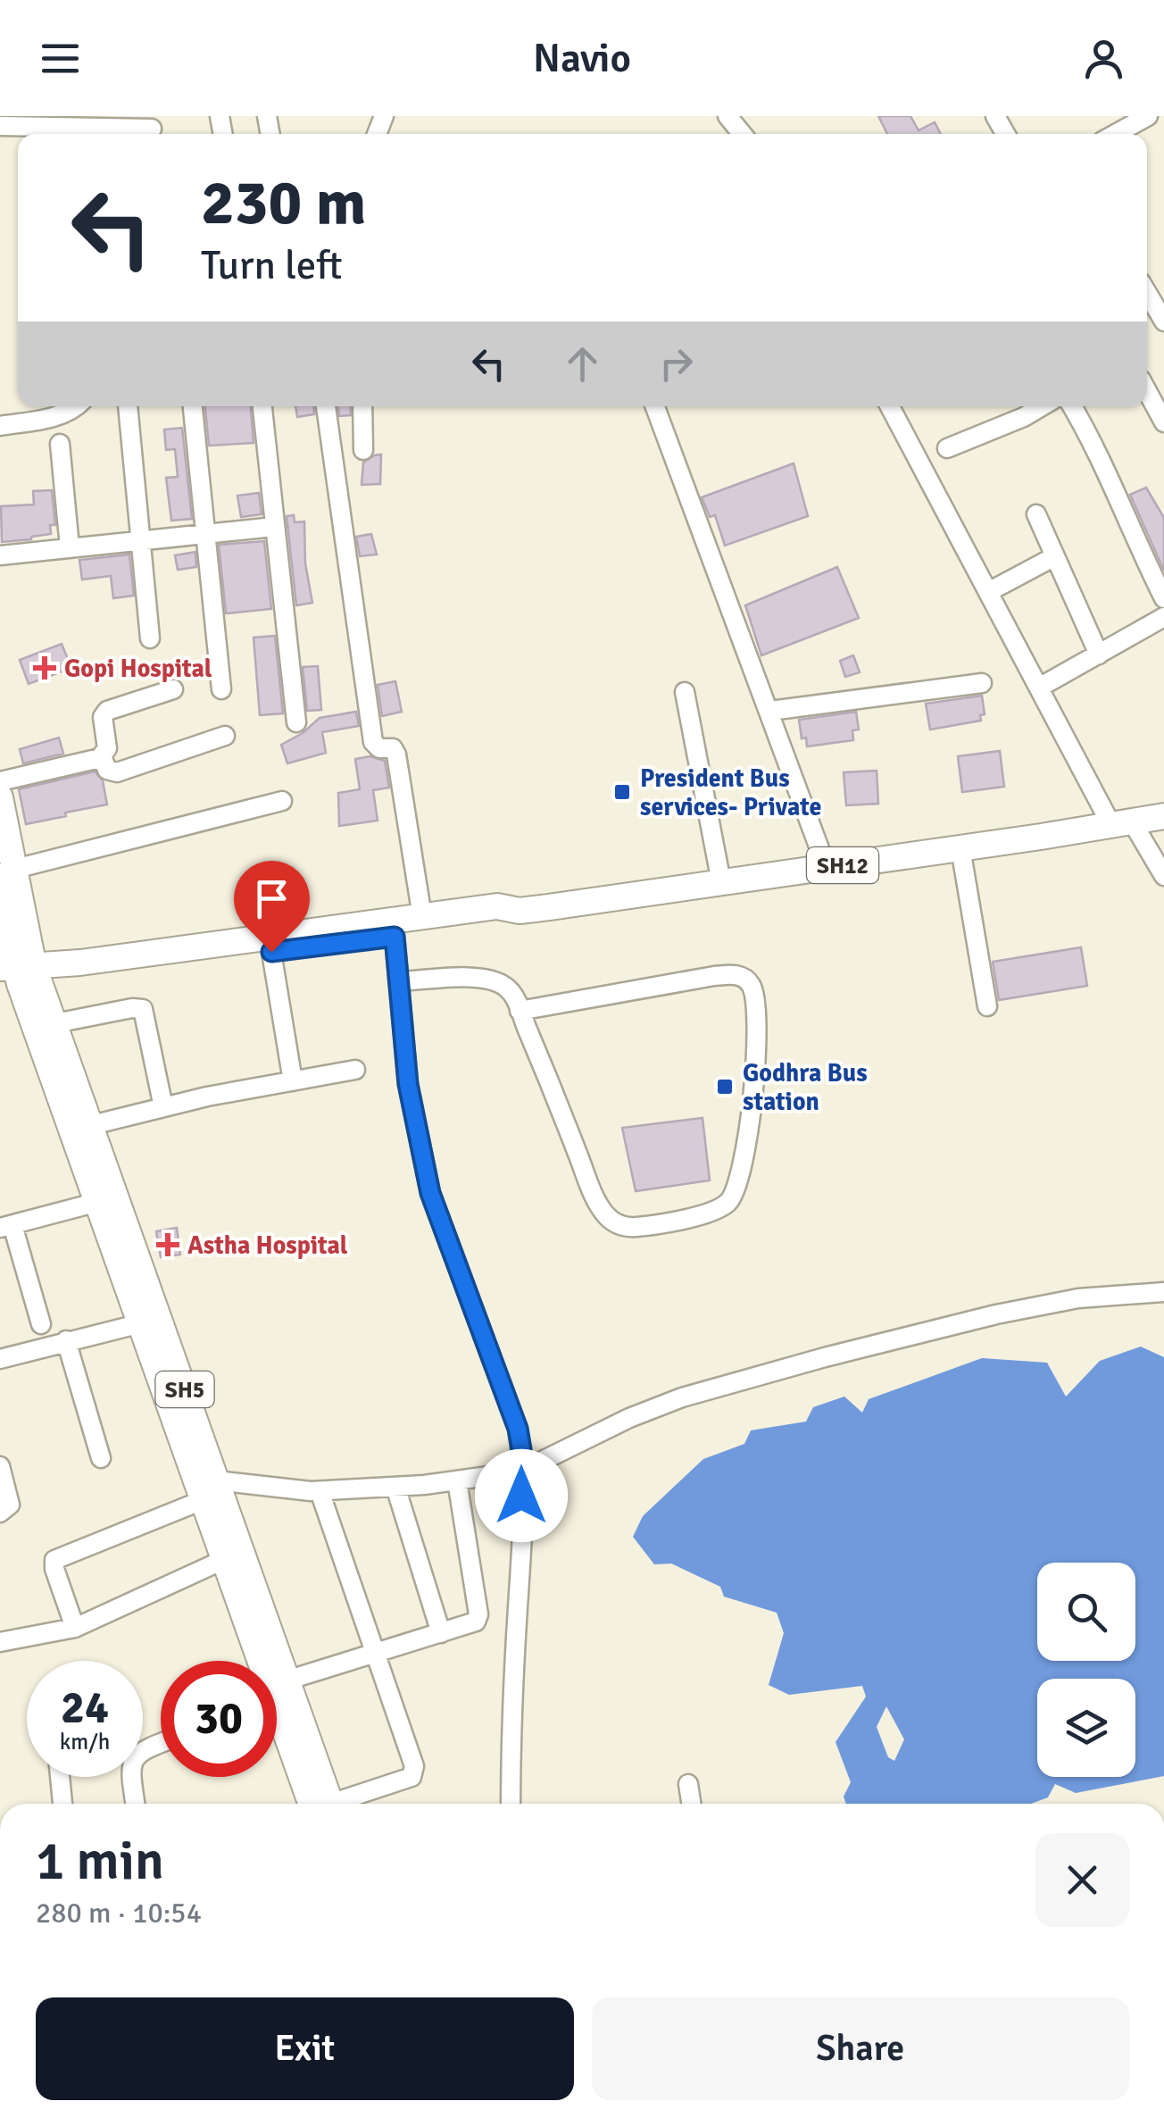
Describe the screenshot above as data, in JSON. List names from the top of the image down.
{
  "streets": {
    "main road": ["SH12", "SH5"]
  },
  "crossings": [
    ["SH12", "SH5"]
  ],
  "places": {
    "health": ["Gopi Hospital", "Astha Hospital"],
    "transit": ["President Bus services- Private", "Godhra Bus station"]
  },
  "page": {
    "header": "Navio",
    "turn": ["230 m", "Turn left"],
    "speed": "24 km/h",
    "limit": "30",
    "heading": ["1 min", "280 m · 10:54"],
    "buttons": ["Exit", "Share"]
  }
}
